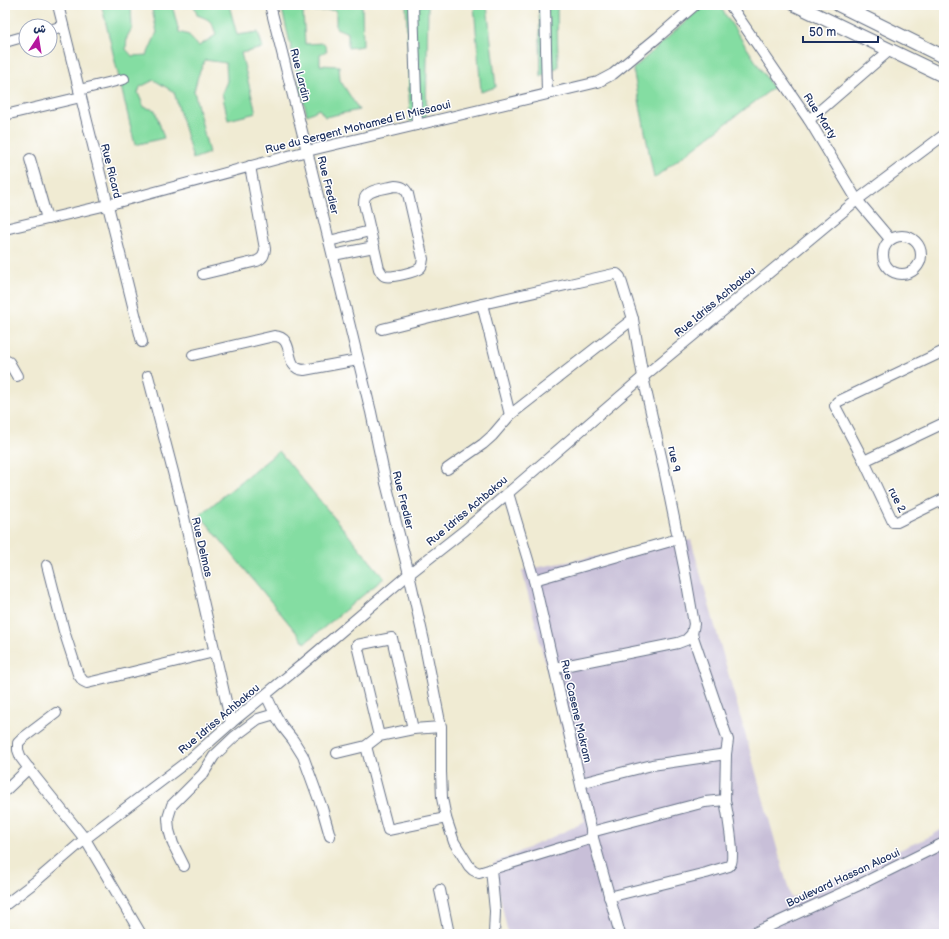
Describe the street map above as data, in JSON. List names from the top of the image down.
{
  "streets": {
    "street": [
      "Rue Lardin",
      "Rue Marty",
      "Rue du Sergent Mohamed El Missaoui",
      "Rue Ricard",
      "Rue Fredier",
      "Rue Idriss Achbakou",
      "rue 9",
      "rue 2",
      "Rue Delmas",
      "Rue Casene Makram",
      "Boulevard Hassan Alaoui"
    ]
  },
  "crossings": [
    ["Rue Lardin", "Rue du Sergent Mohamed El Missaoui"],
    ["Rue Lardin", "Rue Fredier"],
    ["Rue Marty", "Rue Idriss Achbakou"],
    ["Rue du Sergent Mohamed El Missaoui", "Rue Ricard"],
    ["Rue du Sergent Mohamed El Missaoui", "Rue Fredier"],
    ["Rue Fredier", "Rue Idriss Achbakou"],
    ["Rue Idriss Achbakou", "rue 9"],
    ["Rue Idriss Achbakou", "Rue Delmas"],
    ["Rue Idriss Achbakou", "Rue Casene Makram"],
    ["rue 9", "Rue Casene Makram"]
  ],
  "scale_bar": "50 m",
  "north": "top"
}
